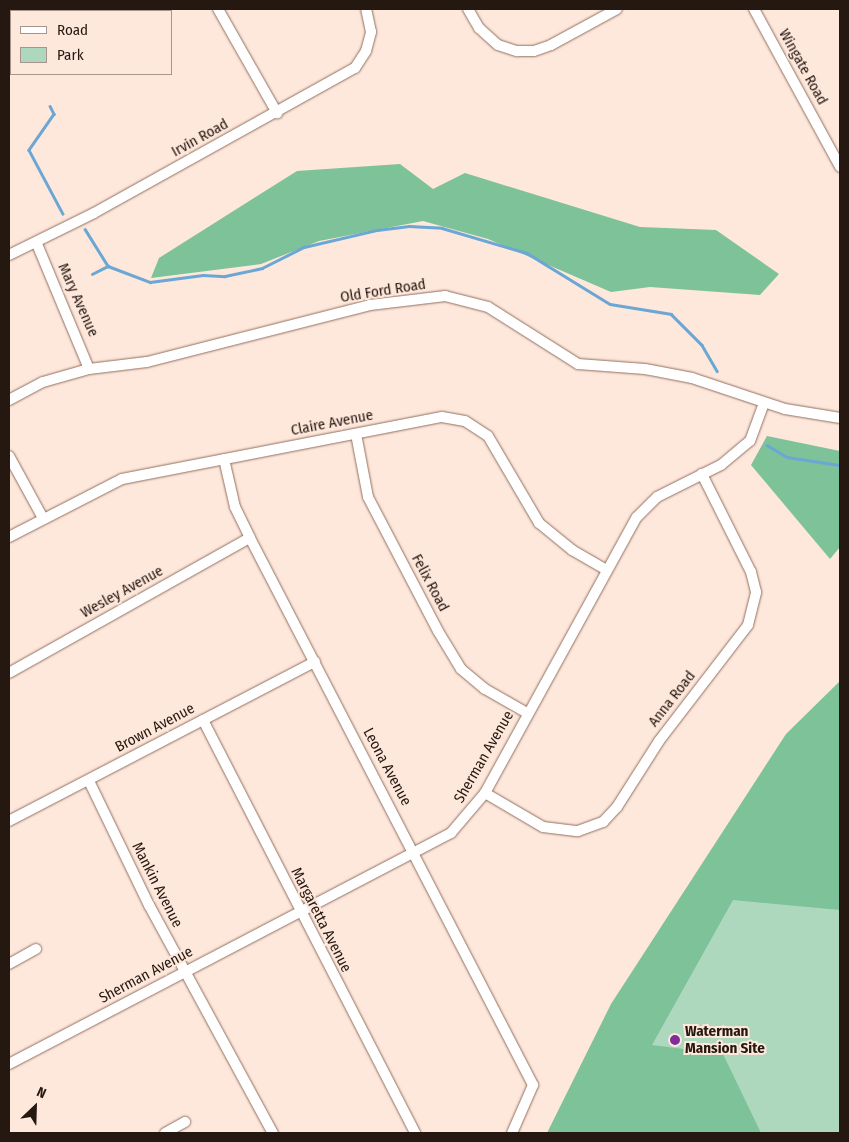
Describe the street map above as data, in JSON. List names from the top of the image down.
{
  "streets": {
    "street": [
      "Wingate Road",
      "Irvin Road",
      "Old Ford Road",
      "Mary Avenue",
      "Claire Avenue",
      "Felix Road",
      "Wesley Avenue",
      "Anna Road",
      "Brown Avenue",
      "Sherman Avenue",
      "Leona Avenue",
      "Mankin Avenue",
      "Margaretta Avenue"
    ]
  },
  "crossings": [
    ["Irvin Road", "Mary Avenue"],
    ["Old Ford Road", "Mary Avenue"],
    ["Old Ford Road", "Sherman Avenue"],
    ["Claire Avenue", "Felix Road"],
    ["Claire Avenue", "Sherman Avenue"],
    ["Claire Avenue", "Leona Avenue"],
    ["Felix Road", "Sherman Avenue"],
    ["Wesley Avenue", "Leona Avenue"],
    ["Anna Road", "Sherman Avenue"],
    ["Brown Avenue", "Leona Avenue"],
    ["Brown Avenue", "Mankin Avenue"],
    ["Brown Avenue", "Margaretta Avenue"],
    ["Sherman Avenue", "Leona Avenue"],
    ["Sherman Avenue", "Mankin Avenue"],
    ["Sherman Avenue", "Margaretta Avenue"]
  ],
  "places": ["Waterman Mansion Site"],
  "legend": ["Road", "Park"],
  "north": "top right"
}
